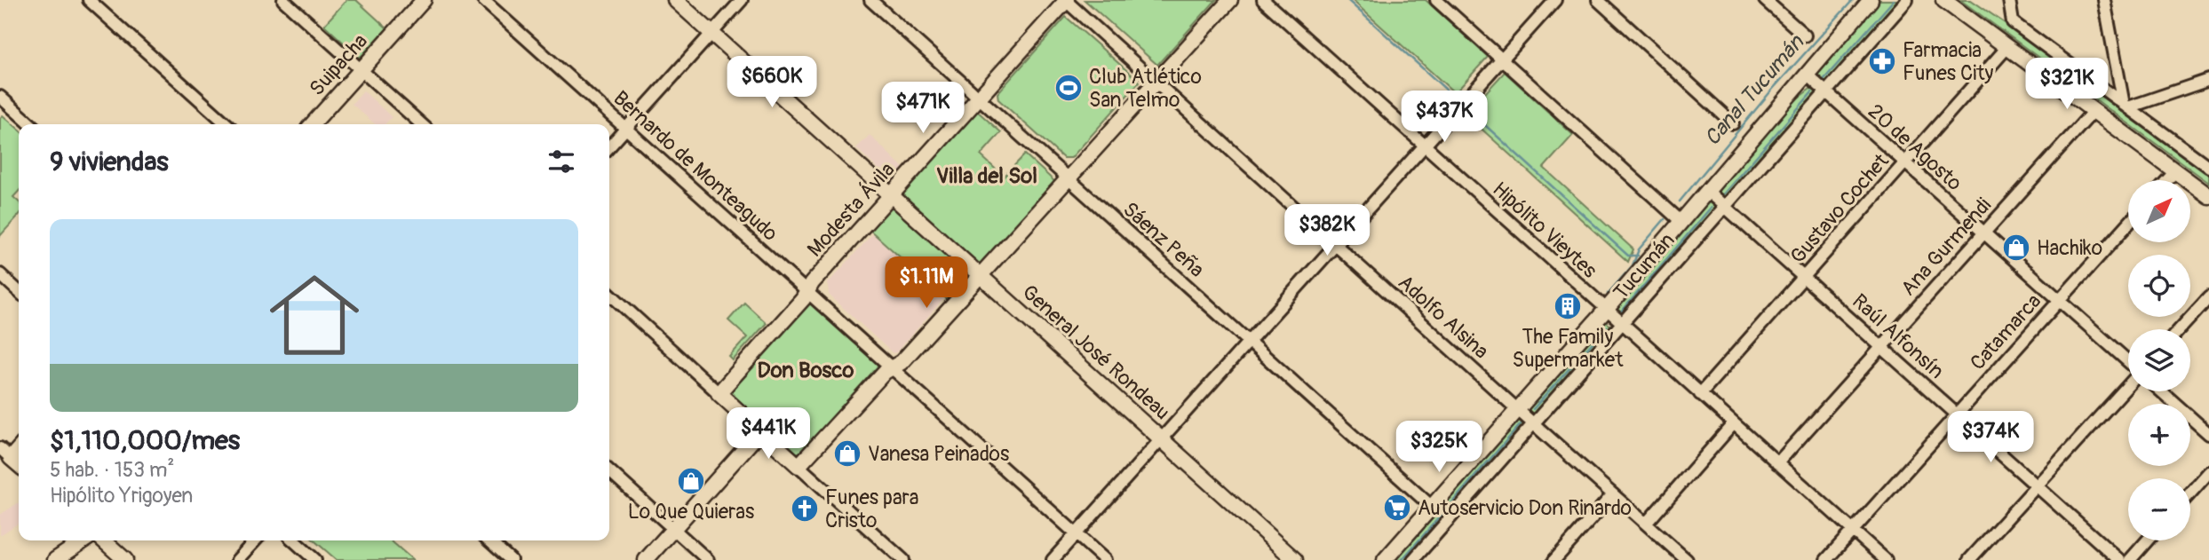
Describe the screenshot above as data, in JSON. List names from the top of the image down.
{
  "streets": {
    "street": [
      "Suipacha",
      "20 de Agosto",
      "Bernardo de Monteagudo",
      "Gustavo Cochet",
      "Modesta Ávila",
      "Hipólito Vieytes",
      "Sáenz Peña",
      "Ana Gurmendi",
      "Tucumán",
      "Adolfo Alsina",
      "Catamarca",
      "Raúl Alfonsín",
      "General José Rondeau"
    ]
  },
  "crossings": [
    ["20 de Agosto", "Gustavo Cochet"],
    ["20 de Agosto", "Ana Gurmendi"],
    ["20 de Agosto", "Tucumán"],
    ["20 de Agosto", "Catamarca"],
    ["Bernardo de Monteagudo", "Modesta Ávila"],
    ["Gustavo Cochet", "Hipólito Vieytes"],
    ["Gustavo Cochet", "Raúl Alfonsín"],
    ["Modesta Ávila", "Sáenz Peña"],
    ["Modesta Ávila", "Adolfo Alsina"],
    ["Modesta Ávila", "General José Rondeau"],
    ["Hipólito Vieytes", "Ana Gurmendi"],
    ["Hipólito Vieytes", "Tucumán"],
    ["Hipólito Vieytes", "Catamarca"],
    ["Sáenz Peña", "Tucumán"],
    ["Ana Gurmendi", "Raúl Alfonsín"],
    ["Tucumán", "Adolfo Alsina"],
    ["Tucumán", "Raúl Alfonsín"],
    ["Catamarca", "Raúl Alfonsín"]
  ],
  "districts": ["Villa del Sol", "Don Bosco"],
  "water": ["Canal Tucumán"],
  "places": {
    "pharmacy": ["Farmacia Funes City"],
    "sports": ["Club Atlético San Telmo"],
    "shop": ["Hachiko", "Vanesa Peinados", "Lo Que Quieras"],
    "building": ["The Family Supermarket"],
    "supermarket": ["Autoservicio Don Rinardo"],
    "church": ["Funes para Cristo"]
  },
  "north": "top right",
  "page": {
    "price": [
      "$660K",
      "$321K",
      "$471K",
      "$437K",
      "$382K",
      "$1.11M",
      "$441K",
      "$374K",
      "$325K"
    ],
    "heading": "9 viviendas",
    "map_buttons": ["+", "−"],
    "list": [
      {
        "name": "$1,110,000/mes",
        "note": "5 hab. · 153 m² · Hipólito Yrigoyen"
      }
    ]
  }
}
